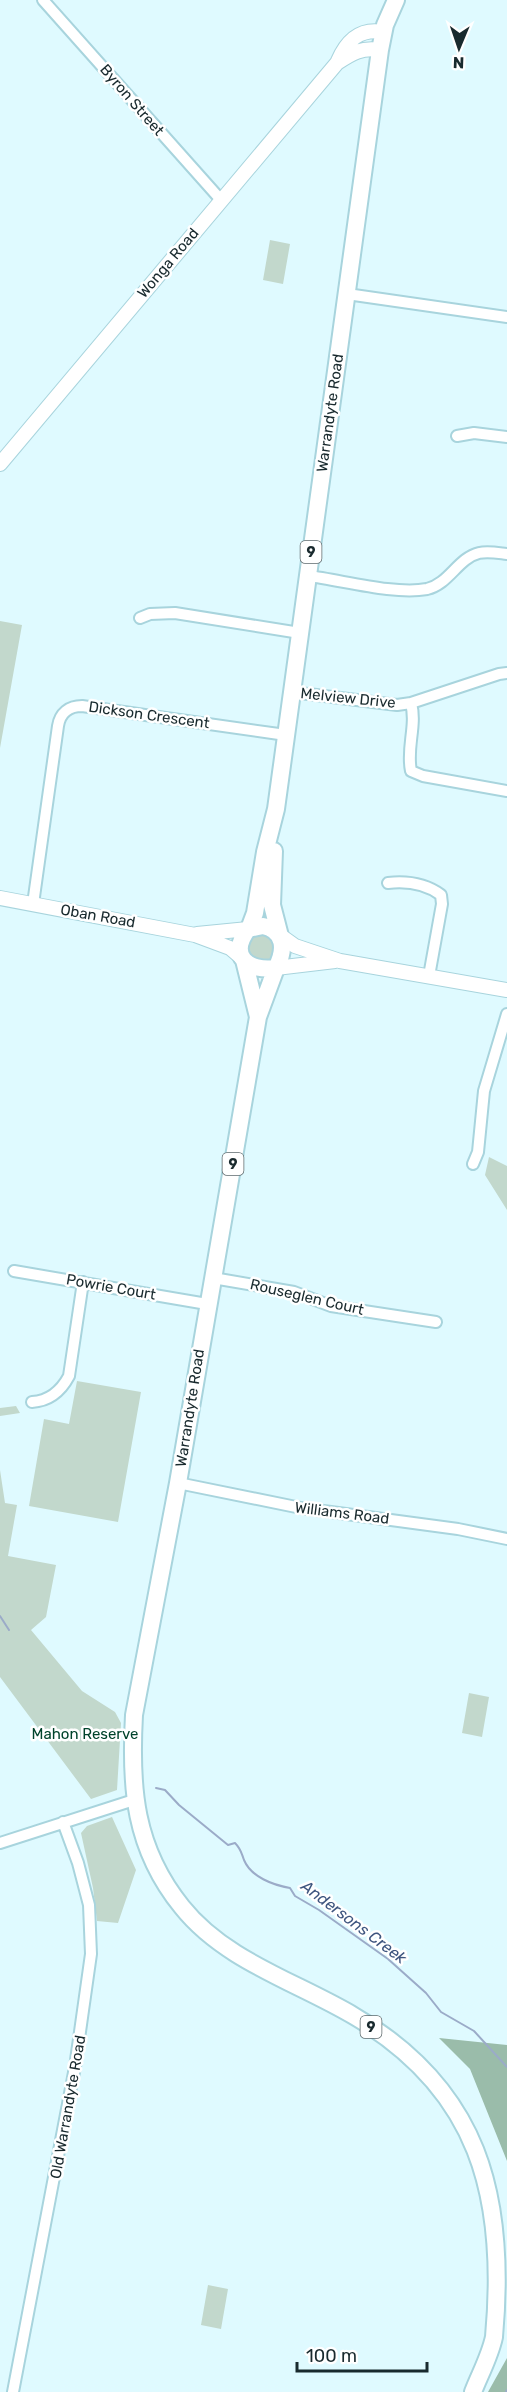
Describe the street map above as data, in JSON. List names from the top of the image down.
{
  "streets": {
    "main road": [
      "Wonga Road",
      "Warrandyte Road",
      "9",
      "Oban Road"
    ],
    "street": [
      "Byron Street",
      "Melview Drive",
      "Dickson Crescent",
      "Powrie Court",
      "Rouseglen Court",
      "Williams Road",
      "Old Warrandyte Road"
    ]
  },
  "crossings": [
    ["Byron Street", "Wonga Road"],
    ["Wonga Road", "Warrandyte Road"],
    ["Warrandyte Road", "9"],
    ["Warrandyte Road", "Melview Drive"],
    ["Warrandyte Road", "Dickson Crescent"],
    ["Warrandyte Road", "Oban Road"],
    ["Warrandyte Road", "Powrie Court"],
    ["Warrandyte Road", "Rouseglen Court"],
    ["Warrandyte Road", "Williams Road"],
    ["9", "Oban Road"],
    ["Dickson Crescent", "Oban Road"]
  ],
  "water": ["Andersons Creek"],
  "parks": ["Mahon Reserve"],
  "scale_bar": "100 m",
  "north": "bottom"
}
